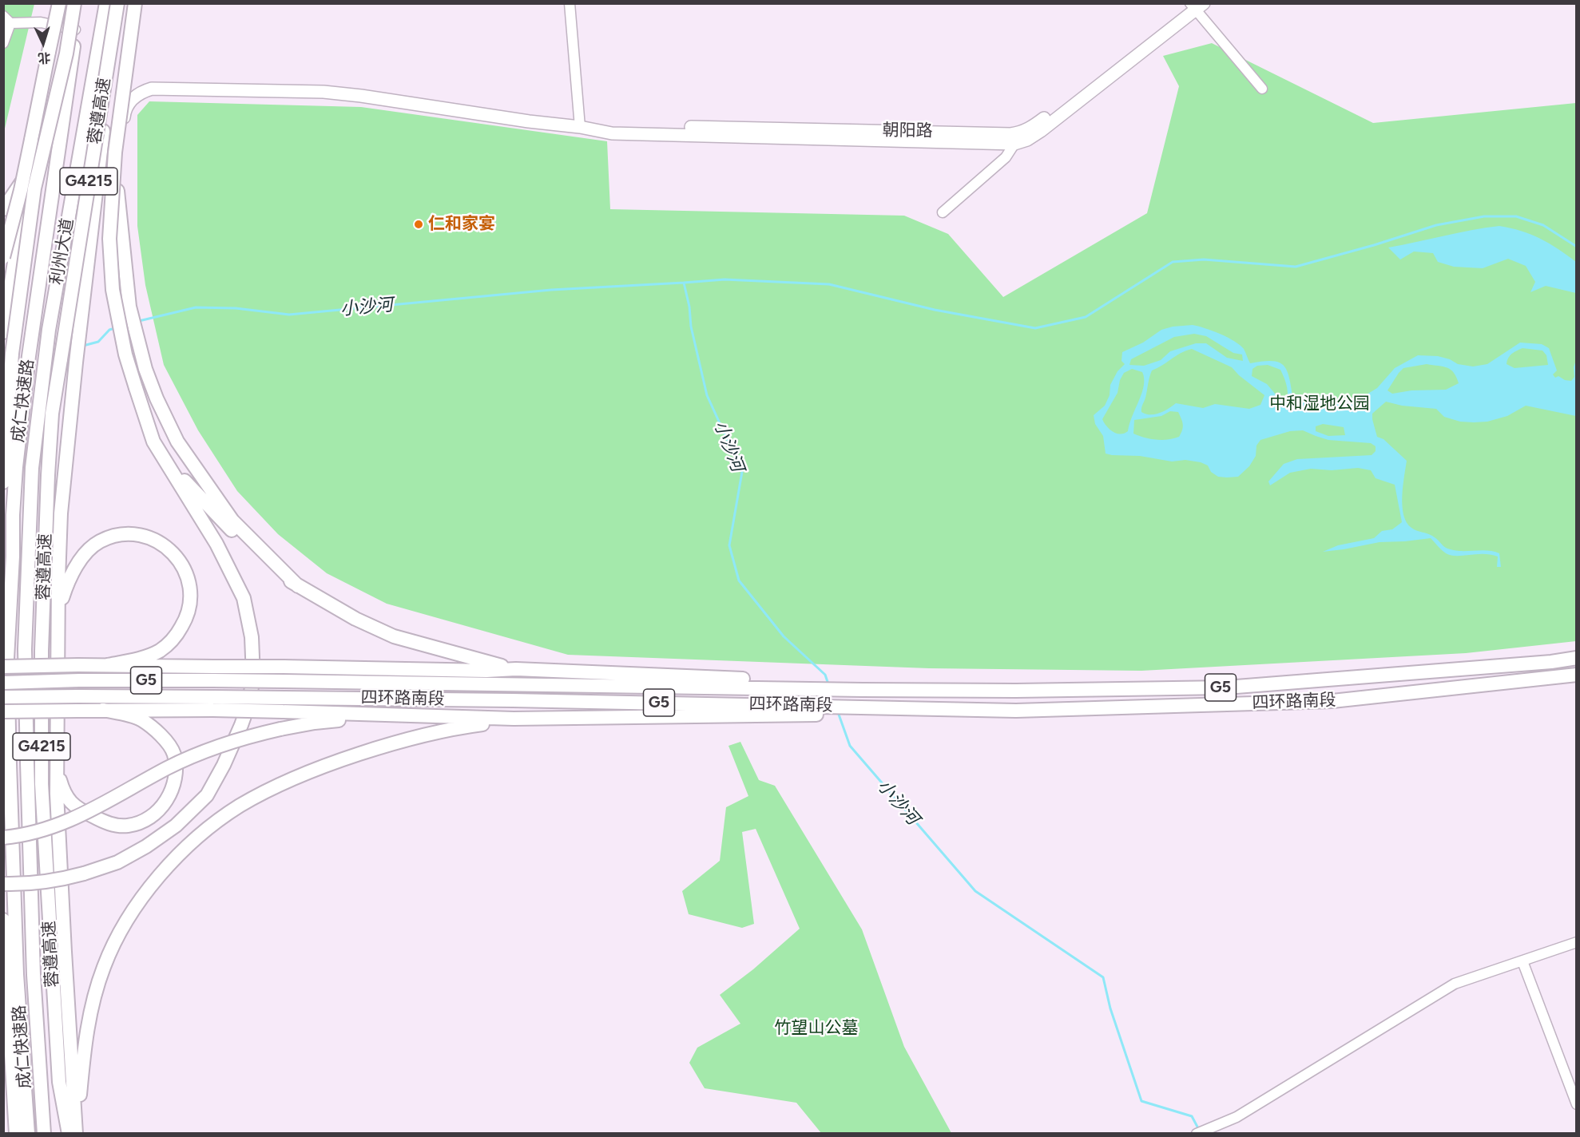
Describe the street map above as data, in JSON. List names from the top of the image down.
{
  "streets": {
    "highway": [
      "蓉遵高速",
      "G4215",
      "利州大道",
      "成仁快速路",
      "G5",
      "四环路南段"
    ],
    "main road": ["朝阳路"]
  },
  "crossings": [
    ["利州大道", "成仁快速路"]
  ],
  "water": ["小沙河"],
  "parks": ["中和湿地公园", "竹望山公墓"],
  "places": ["仁和家宴"],
  "north": "bottom"
}
